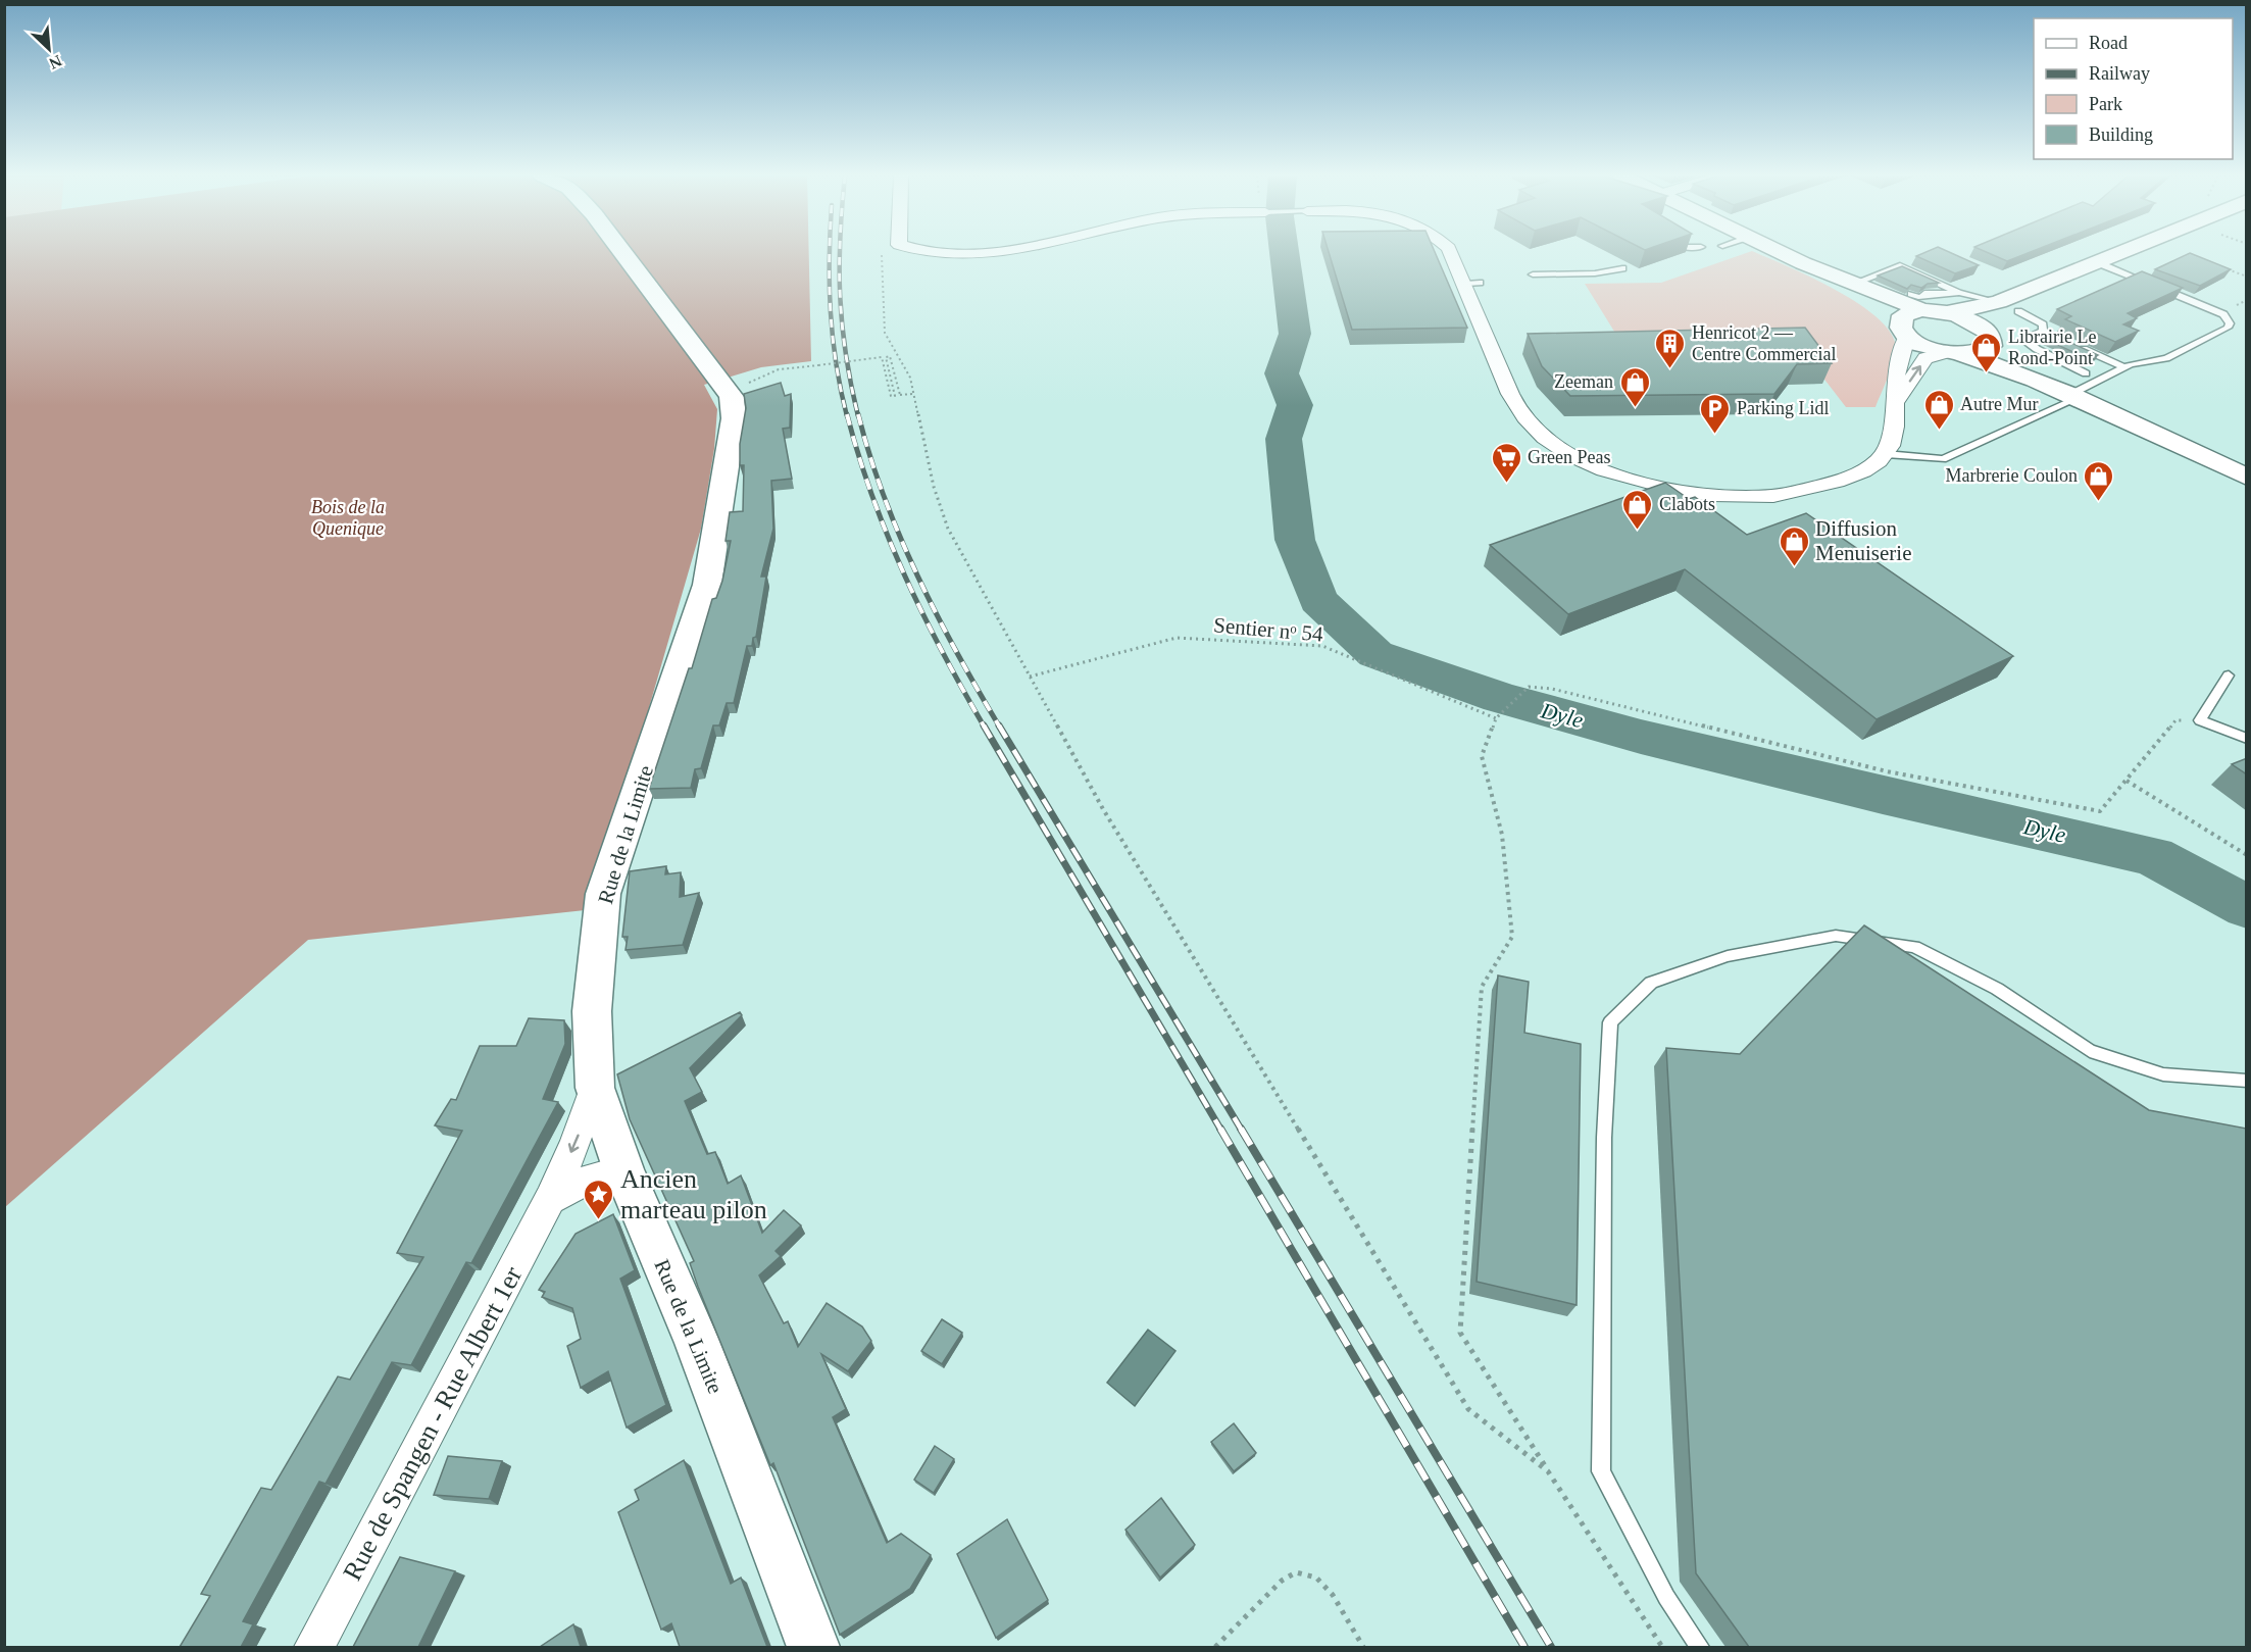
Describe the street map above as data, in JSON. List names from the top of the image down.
{
  "streets": {
    "main road": ["Rue de la Limite"],
    "street": ["Rue de Spangen - Rue Albert 1er"],
    "path": ["Sentier nᵒ 54"]
  },
  "crossings": [
    ["Rue de la Limite", "Rue de Spangen - Rue Albert 1er"]
  ],
  "water": ["Dyle"],
  "parks": ["Bois de la Quenique"],
  "places": {
    "building": ["Henricot 2 — Centre Commercial"],
    "shop": [
      "Librairie Le Rond-Point",
      "Zeeman",
      "Autre Mur",
      "Marbrerie Coulon",
      "Clabots",
      "Diffusion Menuiserie"
    ],
    "parking": ["Parking Lidl"],
    "supermarket": ["Green Peas"],
    "place": ["Ancien marteau pilon"]
  },
  "legend": [
    "Road",
    "Railway",
    "Park",
    "Building"
  ],
  "north": "bottom right"
}
